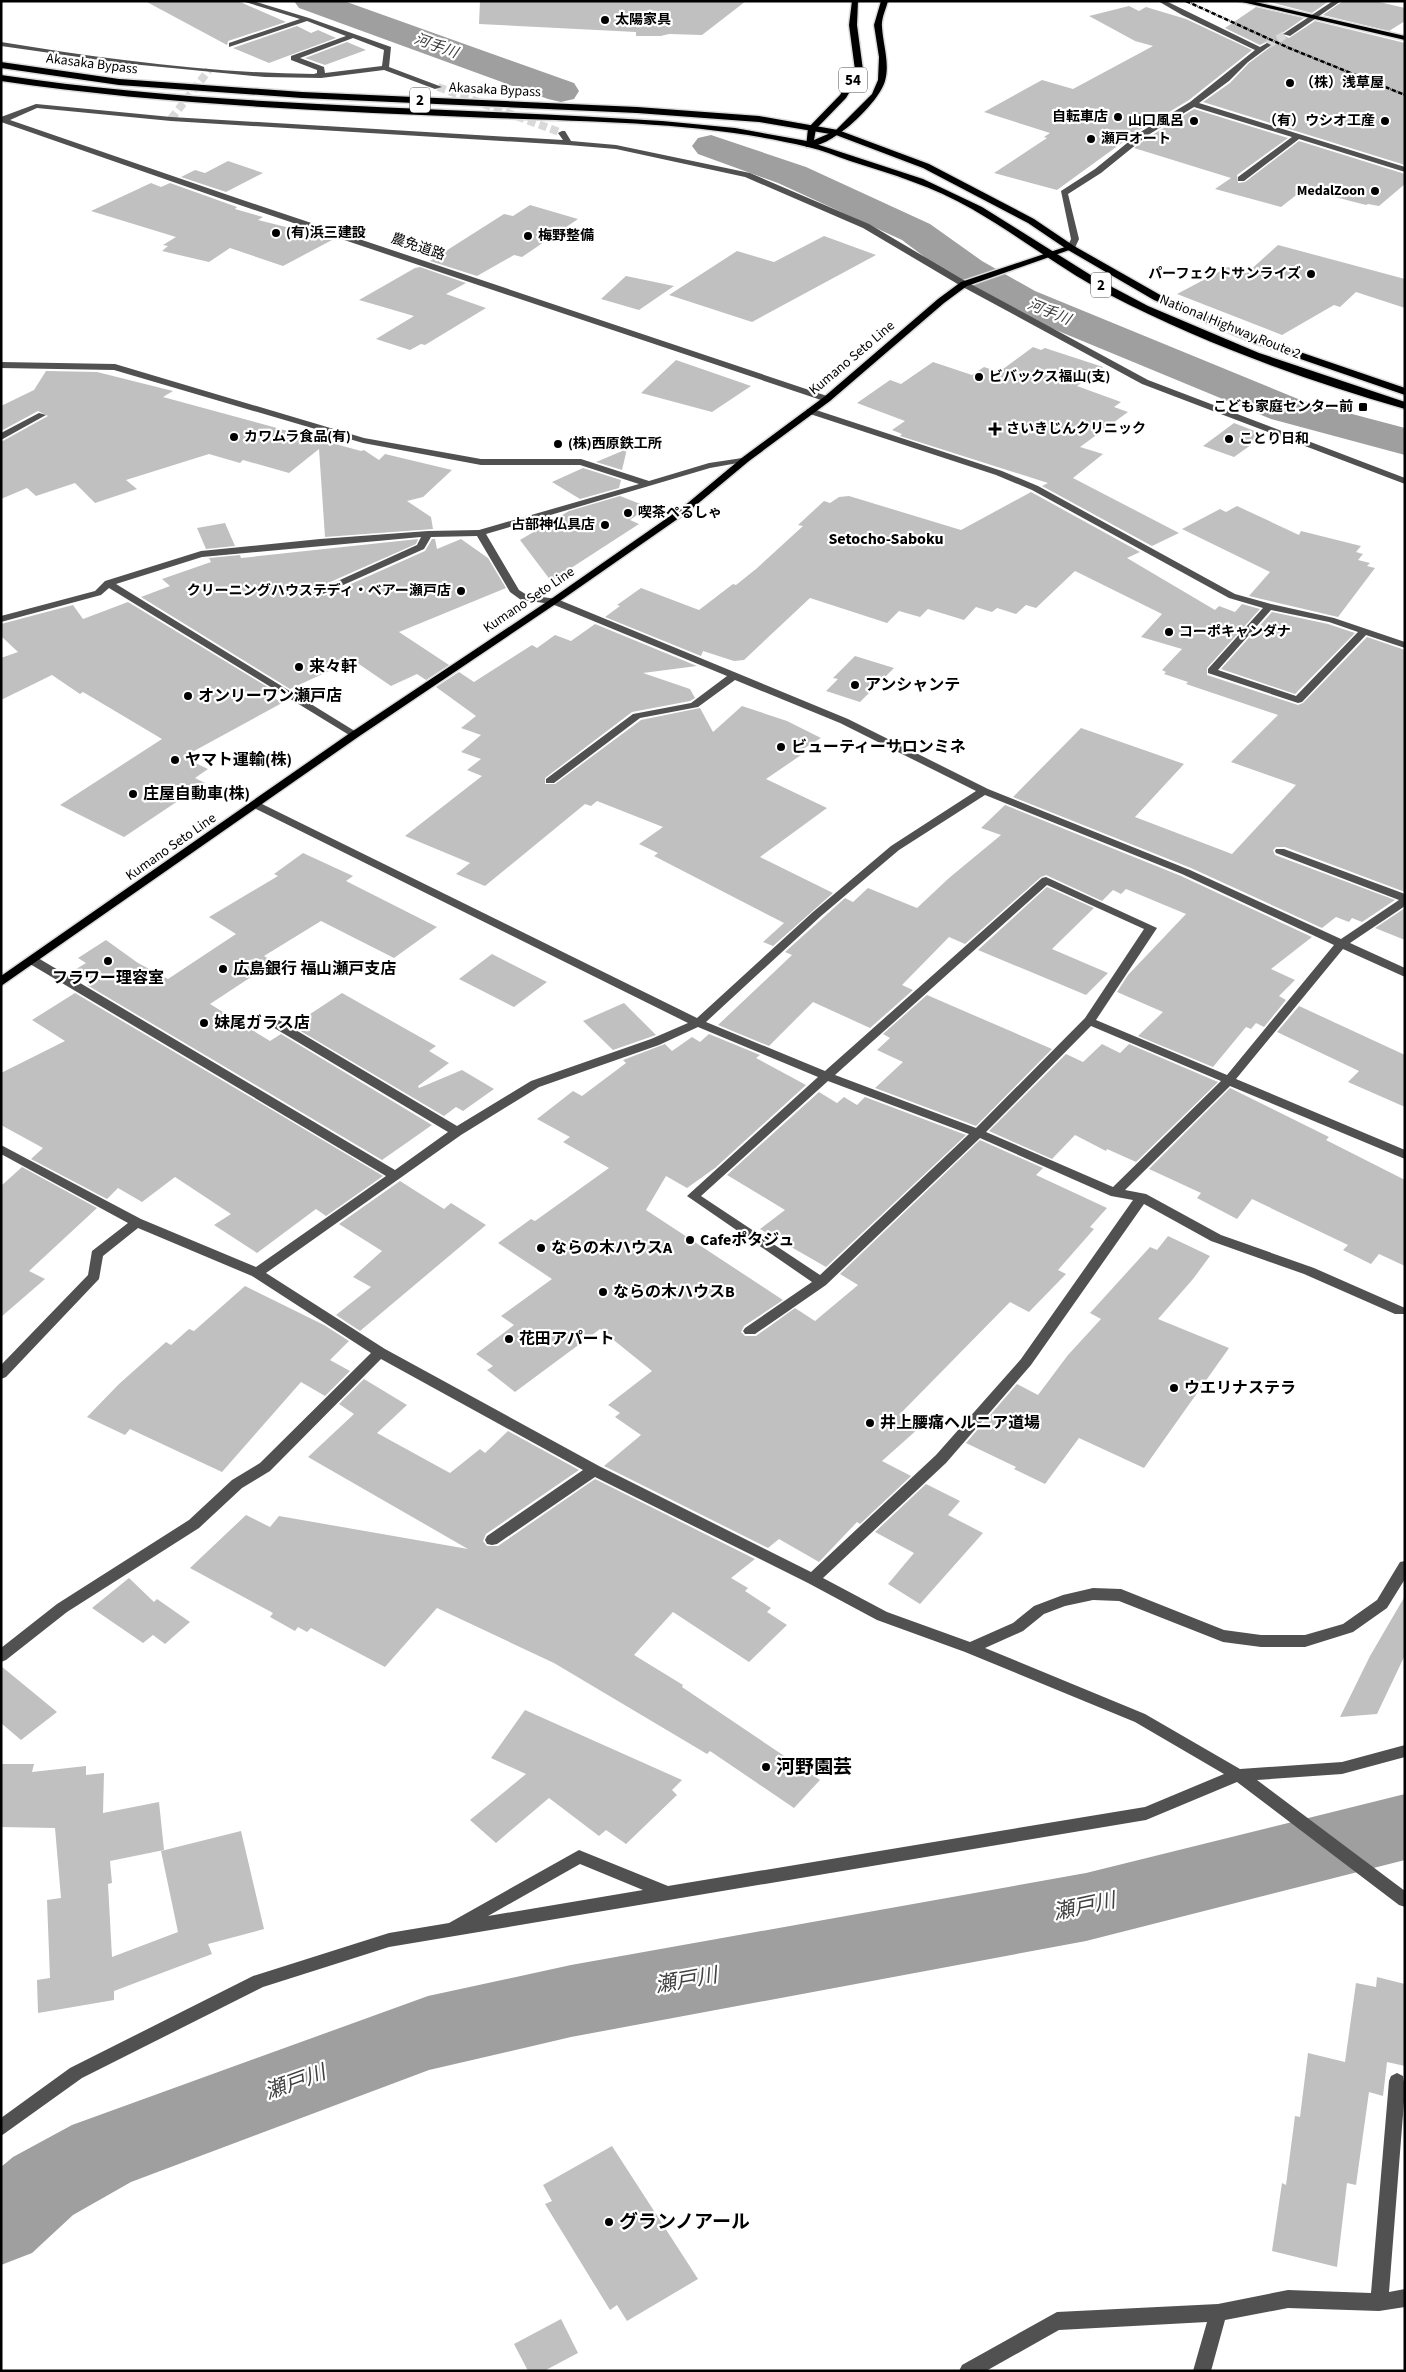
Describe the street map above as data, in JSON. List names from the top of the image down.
{
  "streets": {
    "highway": ["Akasaka Bypass", "2", "National Highway Route 2"],
    "main road": ["54", "Kumano Seto Line"],
    "street": ["農免道路"]
  },
  "crossings": [
    ["Akasaka Bypass", "54"],
    ["Akasaka Bypass", "National Highway Route 2"],
    ["54", "National Highway Route 2"],
    ["農免道路", "Kumano Seto Line"],
    ["National Highway Route 2", "Kumano Seto Line"]
  ],
  "districts": ["Setocho-Saboku"],
  "water": ["河手川", "瀬戸川"],
  "places": {
    "other": [
      "太陽家具",
      "（株）浅草屋",
      "自転車店",
      "山口風呂",
      "（有）ウシオ工産",
      "瀬戸オート",
      "MedalZoon",
      "(有)浜三建設",
      "梅野整備",
      "パーフェクトサンライズ",
      "ビバックス福山(支)",
      "カワムラ食品(有)",
      "ことり日和",
      "(株)西原鉄工所",
      "喫茶ぺるしゃ",
      "占部神仏具店",
      "クリーニングハウステディ・ベアー瀬戸店",
      "コーポキャンダナ",
      "来々軒",
      "アンシャンテ",
      "オンリーワン瀬戸店",
      "ビューティーサロンミネ",
      "ヤマト運輸(株)",
      "庄屋自動車(株)",
      "フラワー理容室",
      "広島銀行 福山瀬戸支店",
      "妹尾ガラス店",
      "Cafeポタジュ",
      "ならの木ハウスA",
      "ならの木ハウスB",
      "花田アパート",
      "ウエリナステラ",
      "井上腰痛ヘルニア道場",
      "河野園芸",
      "グランノアール"
    ],
    "transit": ["こども家庭センター前"],
    "health": ["さいきじんクリニック"]
  }
}
